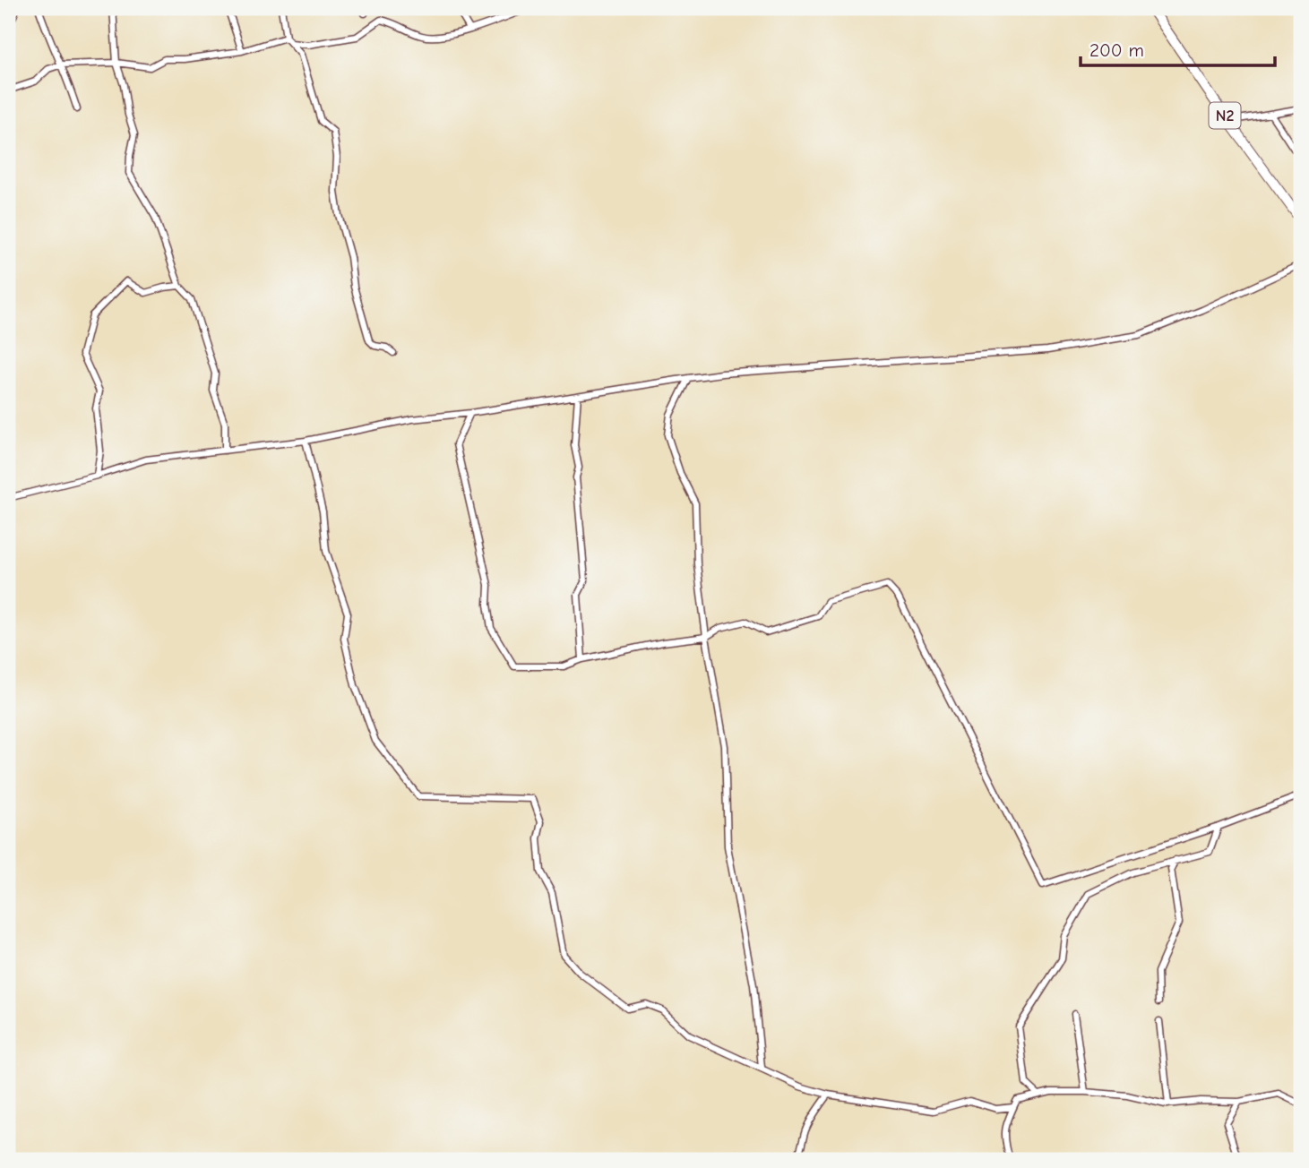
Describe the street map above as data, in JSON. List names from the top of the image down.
{
  "streets": {
    "highway": ["N2"]
  },
  "scale_bar": "200 m"
}
